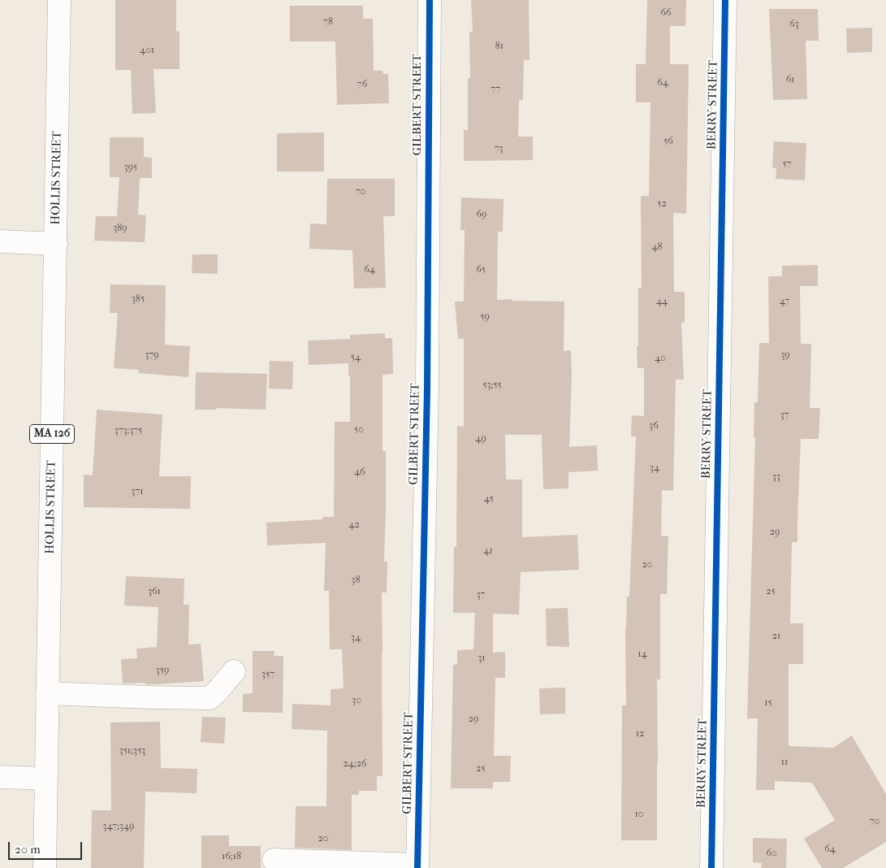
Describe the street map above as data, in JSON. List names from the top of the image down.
{
  "streets": {
    "street": [
      "GILBERT STREET",
      "BERRY STREET",
      "HOLLIS STREET",
      "MA 126"
    ]
  },
  "house_numbers": [
    "66",
    "78",
    "63",
    "81",
    "401",
    "61",
    "64",
    "76",
    "77",
    "56",
    "73",
    "57",
    "395",
    "70",
    "52",
    "69",
    "389",
    "48",
    "64",
    "65",
    "385",
    "44",
    "47",
    "59",
    "379",
    "39",
    "54",
    "40",
    "53;55",
    "37",
    "36",
    "50",
    "373;375",
    "49",
    "34",
    "46",
    "33",
    "371",
    "45",
    "42",
    "29",
    "41",
    "20",
    "38",
    "361",
    "25",
    "37",
    "21",
    "34",
    "14",
    "31",
    "359",
    "357",
    "30",
    "15",
    "29",
    "12",
    "351;353",
    "11",
    "24;26",
    "25",
    "10",
    "70",
    "347;349",
    "20",
    "64",
    "60",
    "16;18"
  ],
  "scale_bar": "20 m"
}
